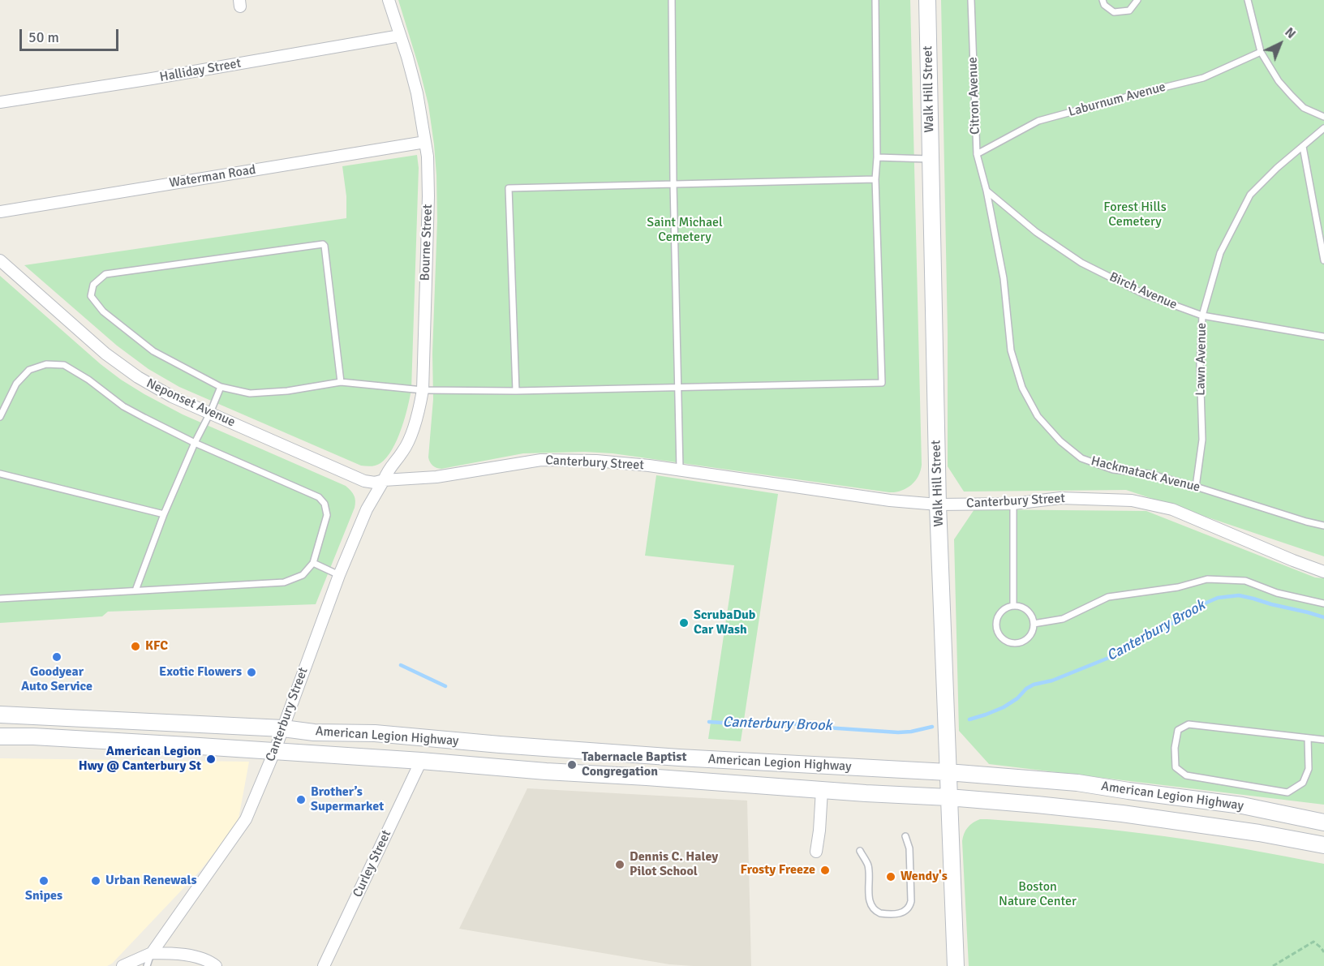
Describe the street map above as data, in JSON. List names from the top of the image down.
{
  "streets": {
    "main road": ["Walk Hill Street", "American Legion Highway"],
    "street": [
      "Halliday Street",
      "Waterman Road",
      "Bourne Street",
      "Neponset Avenue",
      "Canterbury Street",
      "Curley Street"
    ],
    "lane": [
      "Citron Avenue",
      "Laburnum Avenue",
      "Birch Avenue",
      "Lawn Avenue",
      "Hackmatack Avenue"
    ]
  },
  "crossings": [
    ["Halliday Street", "Bourne Street"],
    ["Walk Hill Street", "Canterbury Street"],
    ["Walk Hill Street", "American Legion Highway"],
    ["Citron Avenue", "Laburnum Avenue"],
    ["Citron Avenue", "Birch Avenue"],
    ["Citron Avenue", "Hackmatack Avenue"],
    ["Waterman Road", "Bourne Street"],
    ["Bourne Street", "Neponset Avenue"],
    ["Bourne Street", "Canterbury Street"],
    ["Birch Avenue", "Lawn Avenue"],
    ["Birch Avenue", "Hackmatack Avenue"],
    ["Lawn Avenue", "Hackmatack Avenue"],
    ["Neponset Avenue", "Canterbury Street"],
    ["Canterbury Street", "American Legion Highway"],
    ["American Legion Highway", "Curley Street"]
  ],
  "water": ["Canterbury Brook"],
  "parks": ["Forest Hills Cemetery", "Saint Michael Cemetery", "Boston Nature Center"],
  "places": [
    "ScrubaDub Car Wash",
    "KFC",
    "Goodyear Auto Service",
    "Exotic Flowers",
    "American Legion Hwy @ Canterbury St",
    "Tabernacle Baptist Congregation",
    "Brother’s Supermarket",
    "Dennis C. Haley Pilot School",
    "Frosty Freeze",
    "Wendy's",
    "Snipes",
    "Urban Renewals"
  ],
  "scale_bar": "50 m",
  "north": "top right"
}
